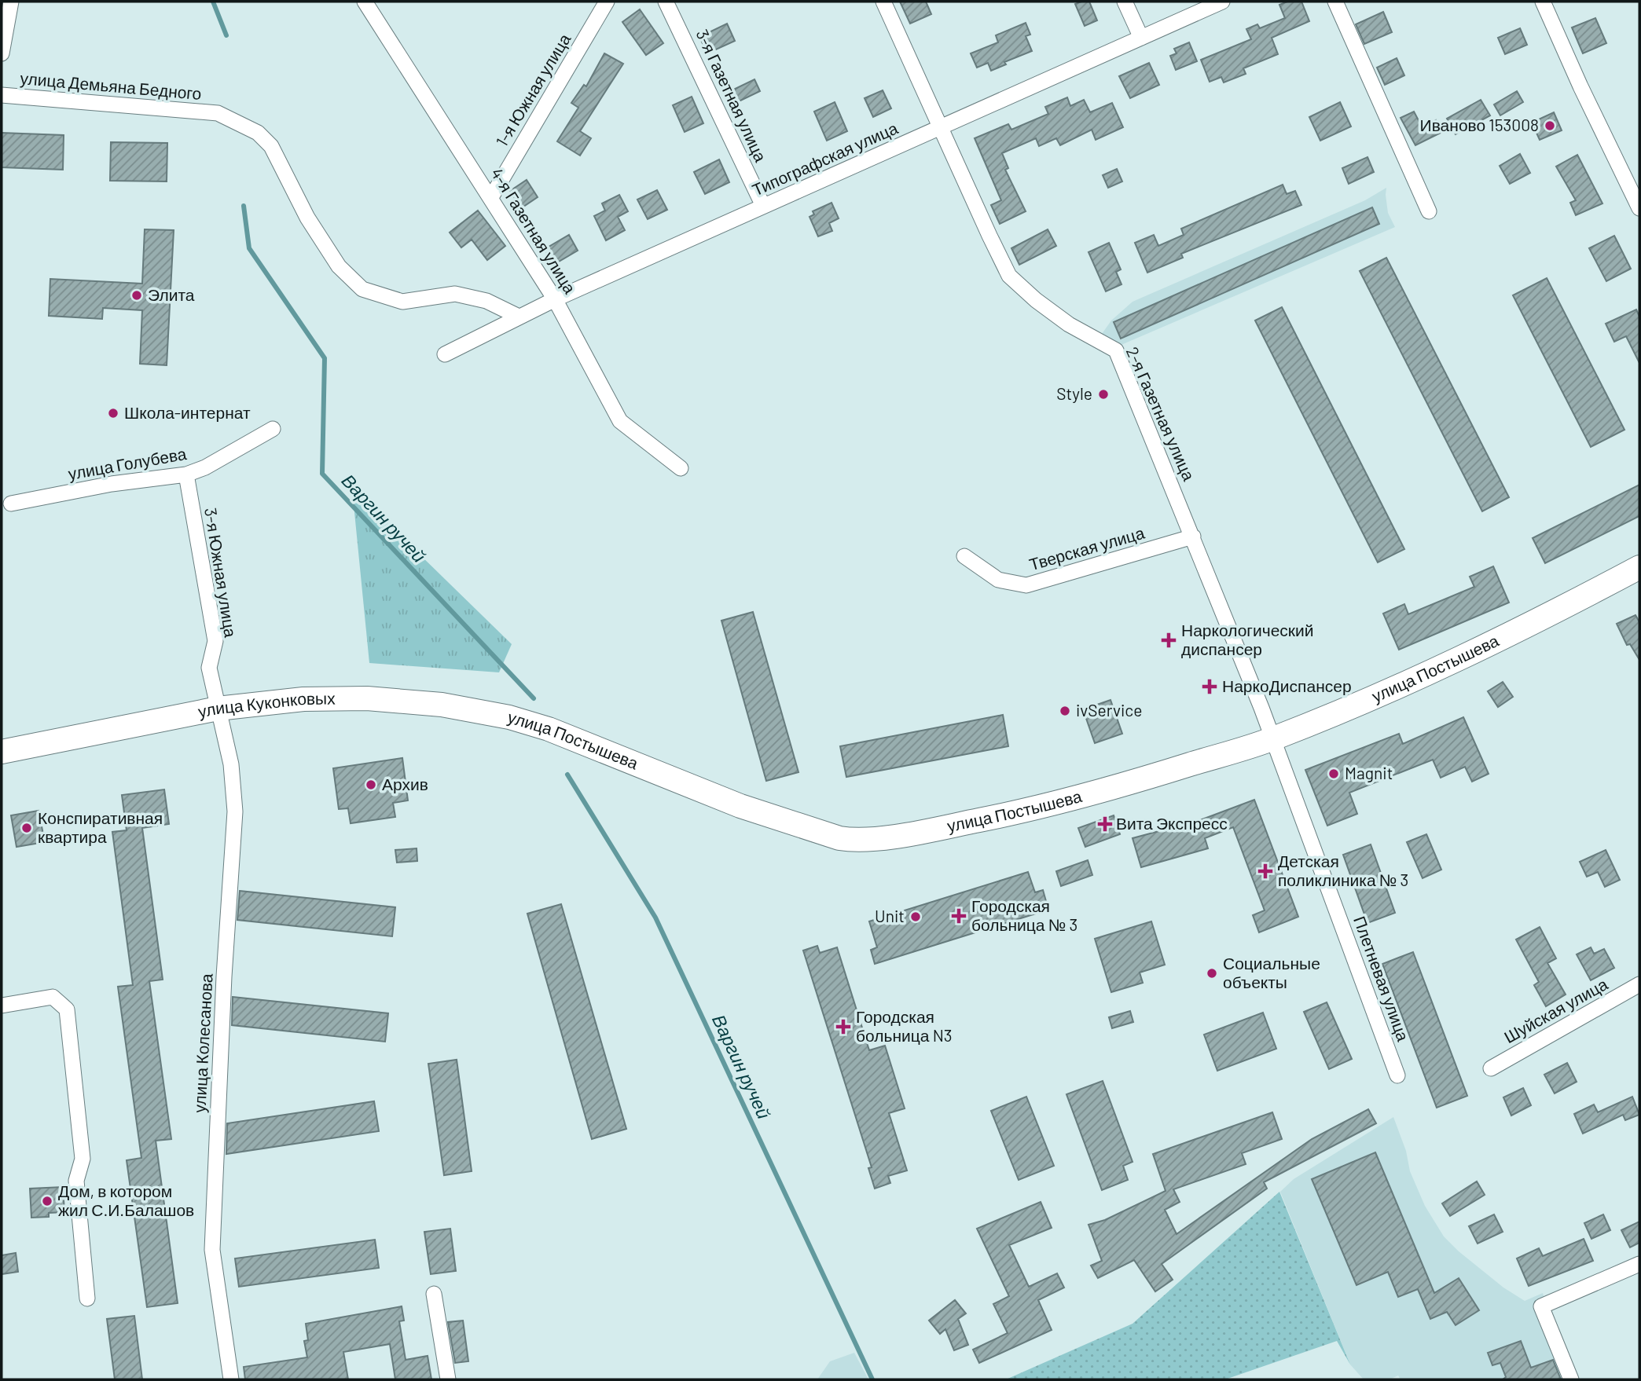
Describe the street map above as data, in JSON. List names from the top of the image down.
{
  "streets": {
    "main road": ["улица Постышева", "улица Куконковых"],
    "street": [
      "улица Демьяна Бедного",
      "1-я Южная улица",
      "3-я Газетная улица",
      "Типографская улица",
      "4-я Газетная улица",
      "2-я Газетная улица",
      "улица Голубева",
      "Тверская улица",
      "3-я Южная улица",
      "Плетневая улица",
      "Шуйская улица",
      "улица Колесанова"
    ]
  },
  "crossings": [
    ["улица Демьяна Бедного", "Типографская улица"],
    ["1-я Южная улица", "4-я Газетная улица"],
    ["3-я Газетная улица", "Типографская улица"],
    ["Типографская улица", "4-я Газетная улица"],
    ["Типографская улица", "2-я Газетная улица"],
    ["2-я Газетная улица", "Тверская улица"],
    ["2-я Газетная улица", "улица Постышева"],
    ["2-я Газетная улица", "Плетневая улица"],
    ["улица Голубева", "3-я Южная улица"],
    ["3-я Южная улица", "улица Куконковых"],
    ["3-я Южная улица", "улица Колесанова"],
    ["улица Постышева", "улица Куконковых"],
    ["улица Постышева", "Плетневая улица"],
    ["улица Куконковых", "улица Колесанова"]
  ],
  "water": ["Варгин ручей"],
  "places": {
    "other": [
      "Иваново 153008",
      "Элита",
      "Style",
      "Школа-интернат",
      "ivService",
      "Magnit",
      "Архив",
      "Конспиративная квартира",
      "Unit",
      "Социальные объекты",
      "Дом, в котором жил С.И.Балашов"
    ],
    "health": [
      "Наркологический диспансер",
      "НаркоДиспансер",
      "Вита Экспресс",
      "Детская поликлиника № 3",
      "Городская больница № 3",
      "Городская больница N3"
    ]
  }
}
